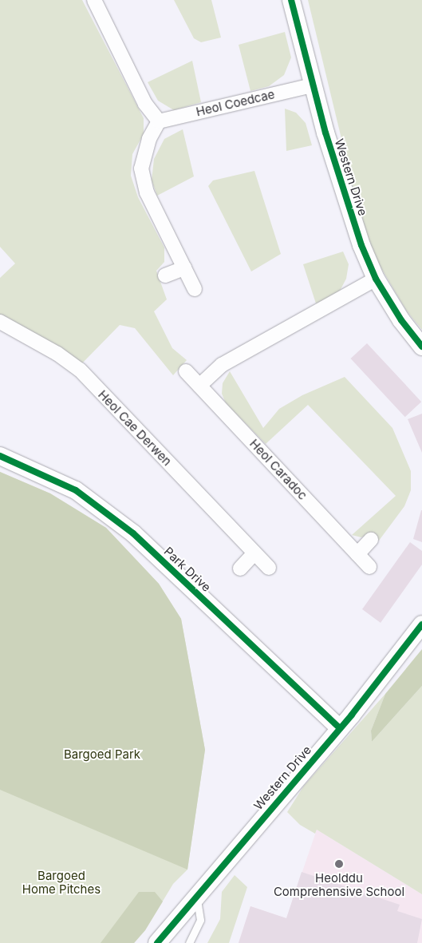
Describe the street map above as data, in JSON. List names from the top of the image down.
{
  "streets": {
    "street": [
      "Heol Coedcae",
      "Western Drive",
      "Heol Cae Derwen",
      "Heol Caradoc",
      "Park Drive"
    ]
  },
  "crossings": [
    ["Heol Coedcae", "Western Drive"],
    ["Western Drive", "Park Drive"]
  ],
  "parks": ["Bargoed Park", "Bargoed Home Pitches"],
  "places": ["Heolddu Comprehensive School"]
}
